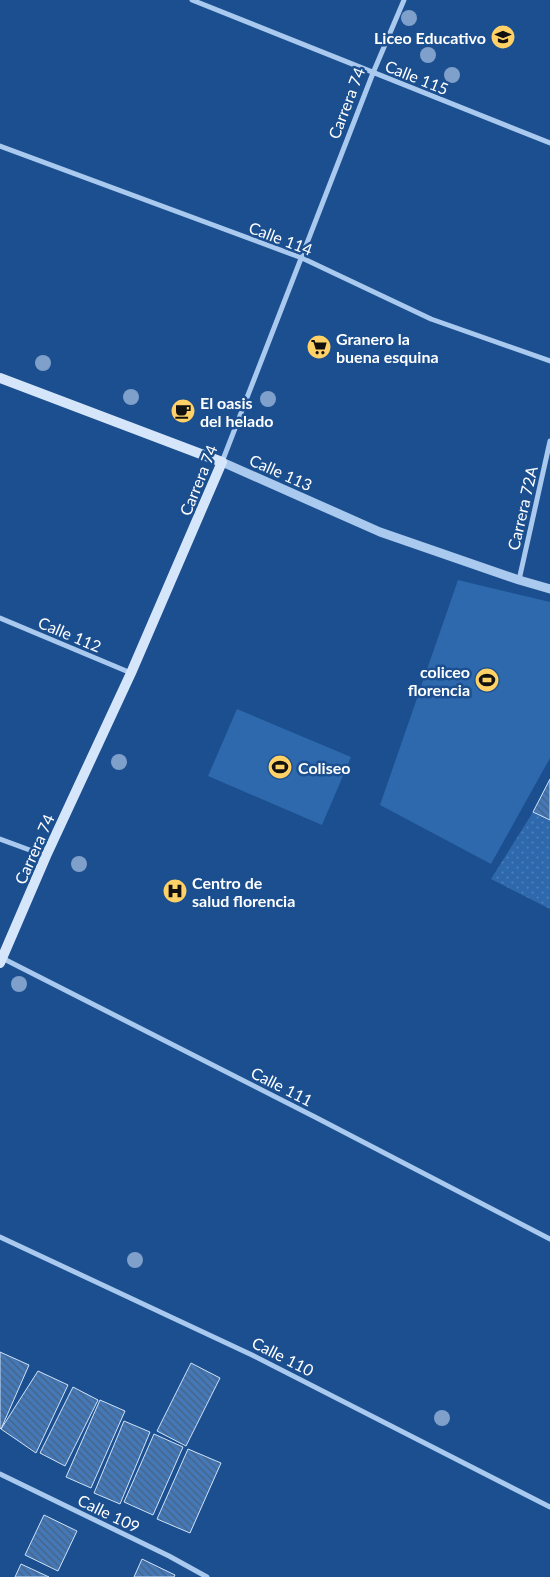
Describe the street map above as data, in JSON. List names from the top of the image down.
{
  "streets": {
    "main road": ["Carrera 74", "Calle 113"],
    "street": [
      "Calle 115",
      "Calle 114",
      "Carrera 72A",
      "Calle 112",
      "Calle 111",
      "Calle 110",
      "Calle 109"
    ]
  },
  "crossings": [
    ["Calle 115", "Carrera 74"],
    ["Carrera 74", "Calle 114"],
    ["Carrera 74", "Calle 113"],
    ["Carrera 74", "Calle 112"],
    ["Carrera 74", "Calle 111"],
    ["Calle 113", "Carrera 72A"]
  ],
  "places": {
    "school or university": ["Liceo Educativo"],
    "supermarket": ["Granero la buena esquina"],
    "cafe": ["El oasis del helado"],
    "sports": ["coliceo florencia", "Coliseo"],
    "hospital": ["Centro de salud florencia"]
  }
}
